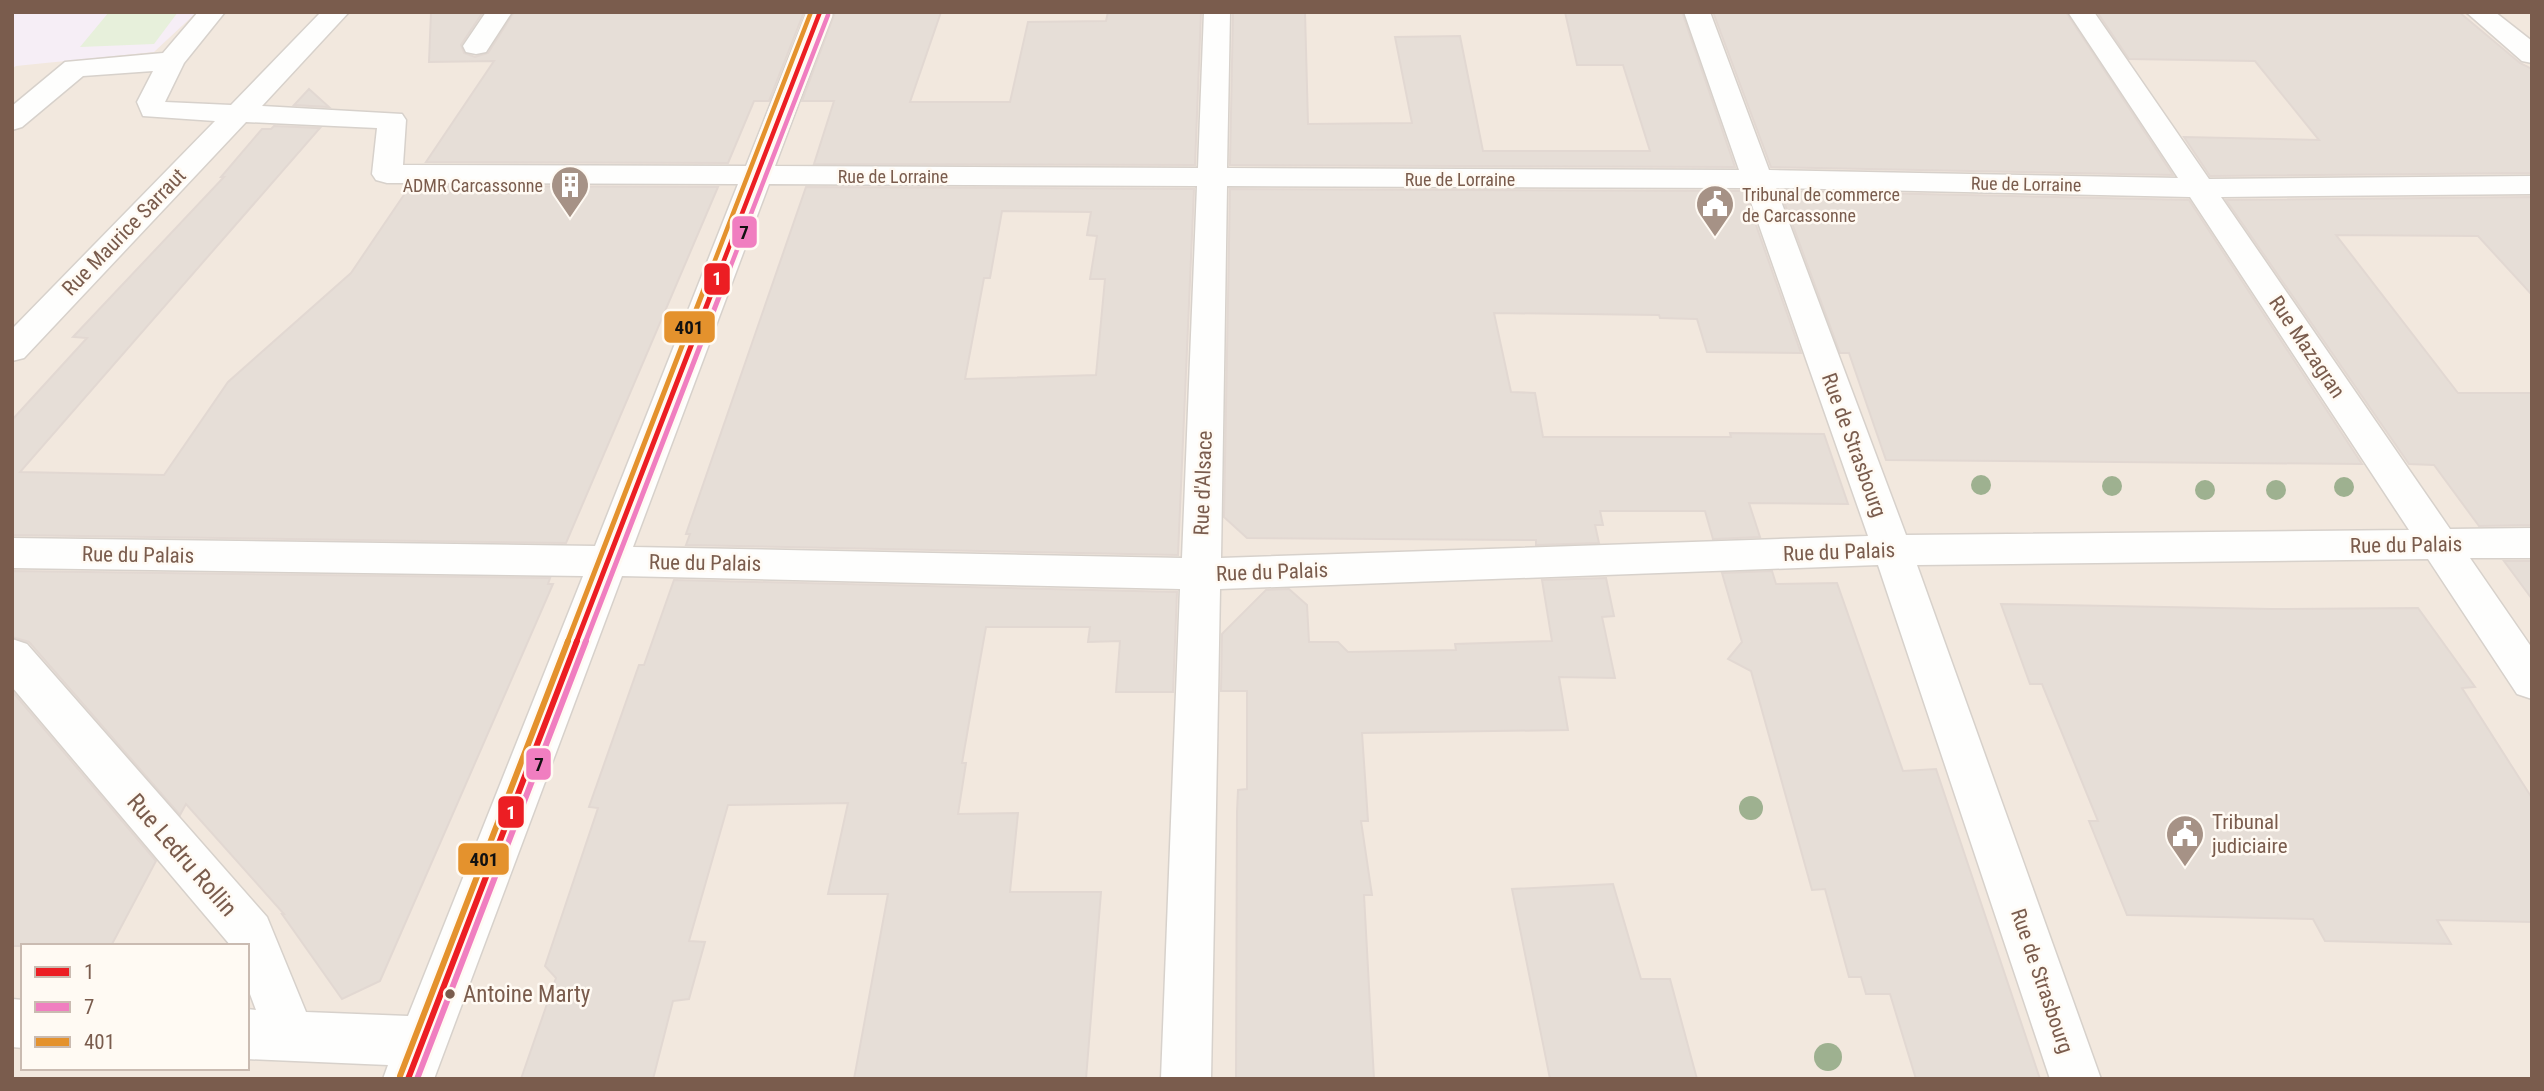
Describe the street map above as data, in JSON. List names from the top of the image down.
{
  "streets": {
    "street": [
      "Rue de Lorraine",
      "Rue Maurice Sarraut",
      "Rue Mazagran",
      "Rue de Strasbourg",
      "Rue d'Alsace",
      "Rue du Palais",
      "Rue Ledru Rollin"
    ]
  },
  "crossings": [
    ["Rue de Lorraine", "Rue Maurice Sarraut"],
    ["Rue de Lorraine", "Rue Mazagran"],
    ["Rue de Lorraine", "Rue de Strasbourg"],
    ["Rue de Lorraine", "Rue d'Alsace"],
    ["Rue Mazagran", "Rue du Palais"],
    ["Rue de Strasbourg", "Rue du Palais"],
    ["Rue d'Alsace", "Rue du Palais"]
  ],
  "places": {
    "building": ["ADMR Carcassonne"],
    "public building": ["Tribunal de commerce de Carcassonne", "Tribunal judiciaire"],
    "other": ["Antoine Marty"]
  },
  "lines": ["transit line 1", "transit line 401", "transit line 7"],
  "legend": ["1", "7", "401"]
}
